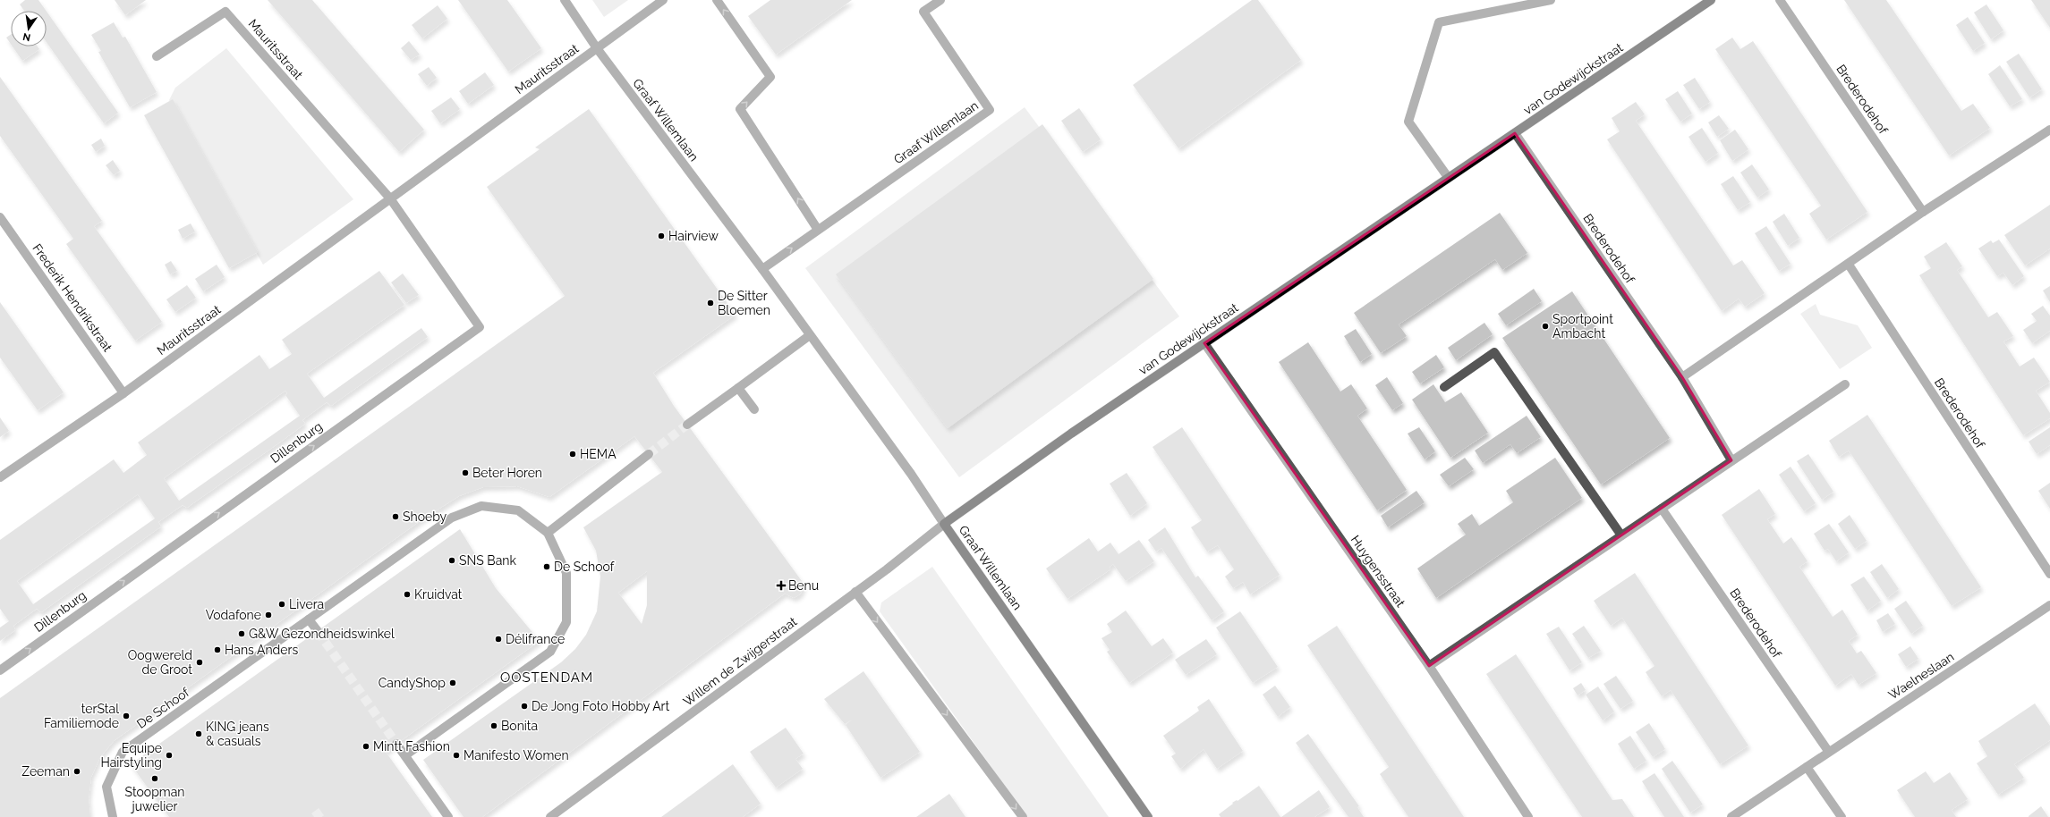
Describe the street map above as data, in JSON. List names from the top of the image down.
{
  "streets": {
    "main road": ["van Godewijckstraat", "Graaf Willemlaan"],
    "street": [
      "Mauritsstraat",
      "Brederodehof",
      "Frederik Hendrikstraat",
      "Dillenburg",
      "Huygensstraat",
      "Willem de Zwijgerstraat",
      "Waelneslaan",
      "De Schoof"
    ]
  },
  "crossings": [
    ["Mauritsstraat", "Graaf Willemlaan"],
    ["Mauritsstraat", "Frederik Hendrikstraat"],
    ["Mauritsstraat", "Dillenburg"],
    ["van Godewijckstraat", "Brederodehof"],
    ["van Godewijckstraat", "Graaf Willemlaan"],
    ["van Godewijckstraat", "Huygensstraat"],
    ["van Godewijckstraat", "Willem de Zwijgerstraat"],
    ["Brederodehof", "Waelneslaan"],
    ["Graaf Willemlaan", "Willem de Zwijgerstraat"]
  ],
  "one_way": ["Dillenburg"],
  "districts": ["OOSTENDAM"],
  "places": {
    "other": [
      "Hairview",
      "De Sitter Bloemen",
      "Sportpoint Ambacht",
      "HEMA",
      "Beter Horen",
      "Shoeby",
      "SNS Bank",
      "De Schoof",
      "Kruidvat",
      "Livera",
      "Vodafone",
      "G&W Gezondheidswinkel",
      "Délifrance",
      "Hans Anders",
      "Oogwereld de Groot",
      "CandyShop",
      "De Jong Foto Hobby Art",
      "terStal Familiemode",
      "Bonita",
      "KING jeans & casuals",
      "Mintt Fashion",
      "Equipe Hairstyling",
      "Manifesto Women",
      "Zeeman",
      "Stoopman juwelier"
    ],
    "health": ["Benu"]
  },
  "north": "bottom"
}
